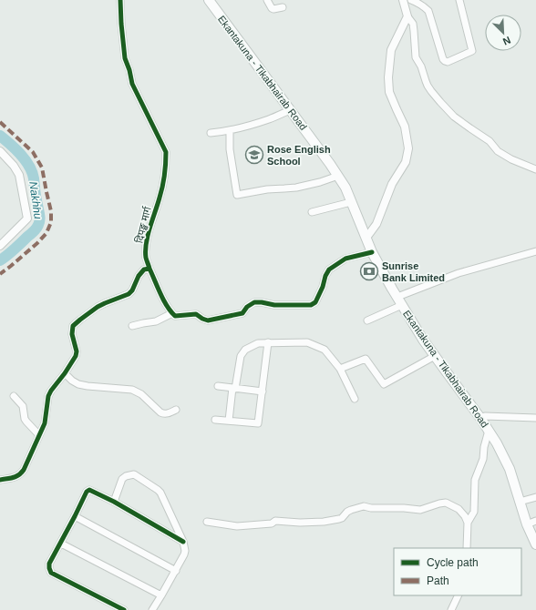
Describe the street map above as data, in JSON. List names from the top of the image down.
{
  "streets": {
    "main road": ["Ekantakuna - Tikabhairab Road"],
    "street": ["दिपङ्ख मार्ग"]
  },
  "water": ["Nakhhu"],
  "places": {
    "school or university": ["Rose English School"],
    "bank": ["Sunrise Bank Limited"]
  },
  "legend": ["Cycle path", "Path"],
  "north": "bottom right"
}
